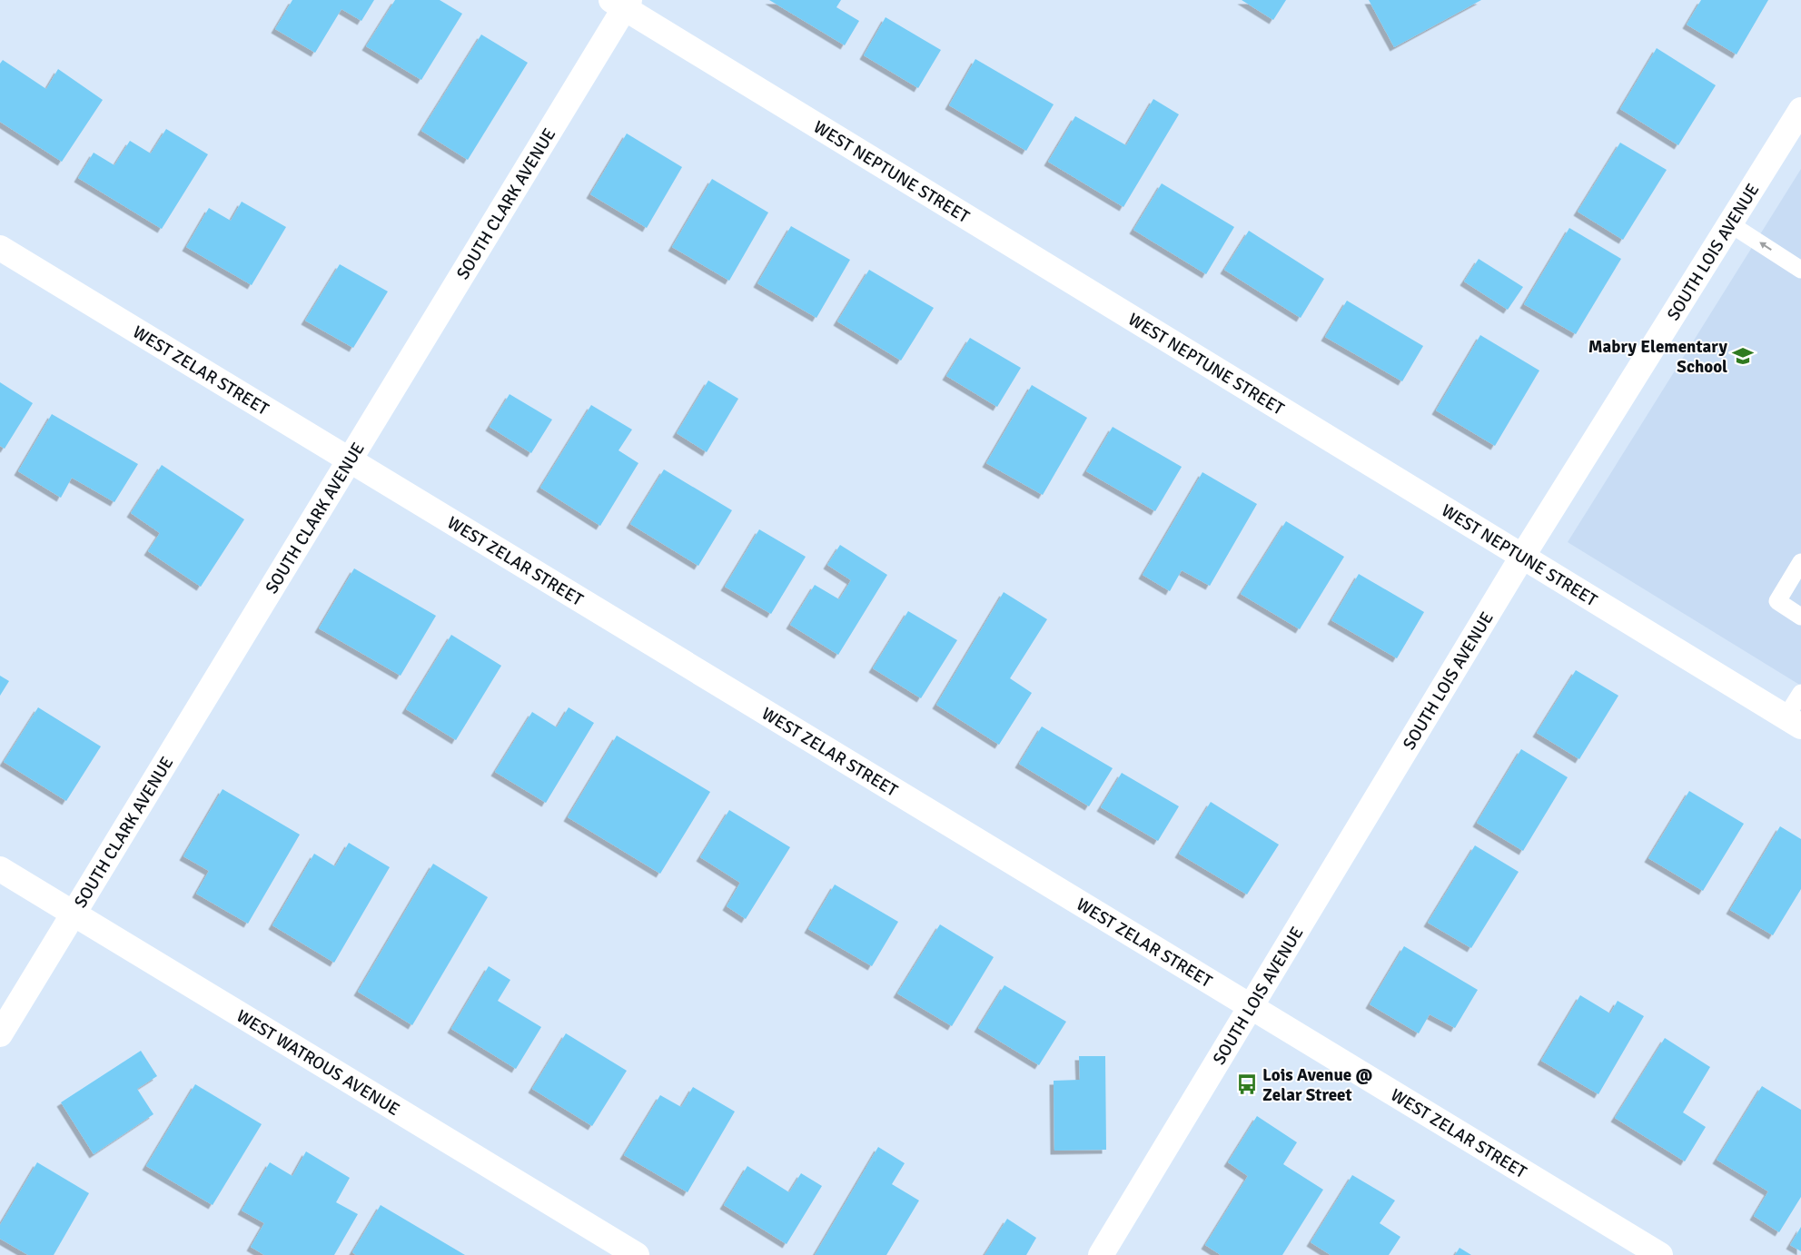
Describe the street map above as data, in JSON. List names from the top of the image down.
{
  "streets": {
    "street": [
      "WEST NEPTUNE STREET",
      "SOUTH CLARK AVENUE",
      "SOUTH LOIS AVENUE",
      "WEST ZELAR STREET",
      "WEST WATROUS AVENUE"
    ]
  },
  "crossings": [
    ["WEST NEPTUNE STREET", "SOUTH CLARK AVENUE"],
    ["WEST NEPTUNE STREET", "SOUTH LOIS AVENUE"],
    ["SOUTH CLARK AVENUE", "WEST ZELAR STREET"],
    ["SOUTH CLARK AVENUE", "WEST WATROUS AVENUE"],
    ["SOUTH LOIS AVENUE", "WEST ZELAR STREET"]
  ],
  "places": {
    "school or university": ["Mabry Elementary School"],
    "bus stop": ["Lois Avenue @ Zelar Street"]
  }
}
